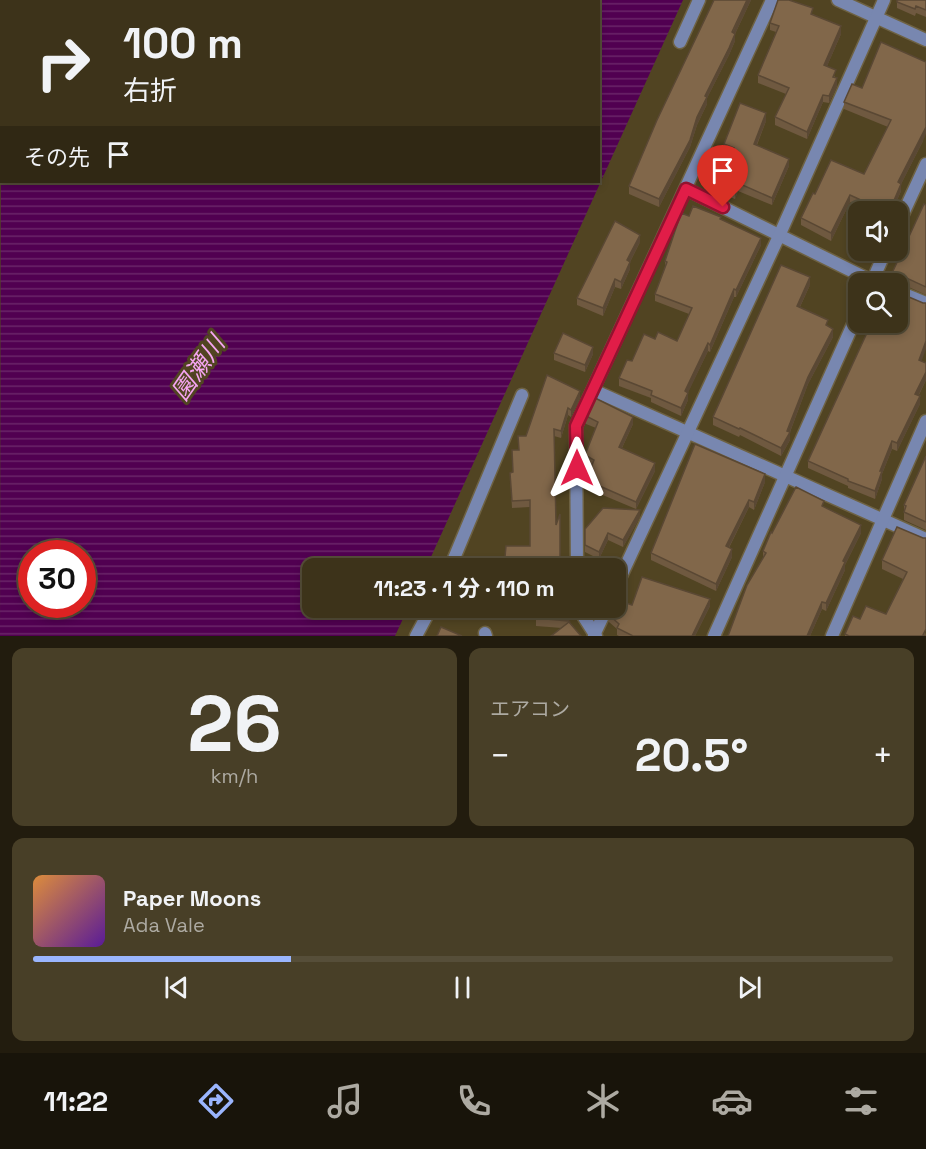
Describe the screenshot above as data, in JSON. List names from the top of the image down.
{
  "water": ["園瀬川"],
  "page": {
    "turn": ["100 m", "右折"],
    "then": "その先",
    "limit": "30",
    "trip": "11:23 · 1 分 · 110 m",
    "tile": [
      ["26", "km/h"],
      "エアコン"
    ],
    "heat": ["−", "20.5°", "+"],
    "song": ["Paper Moons", "Ada Vale"],
    "tabs": "11:22"
  }
}
